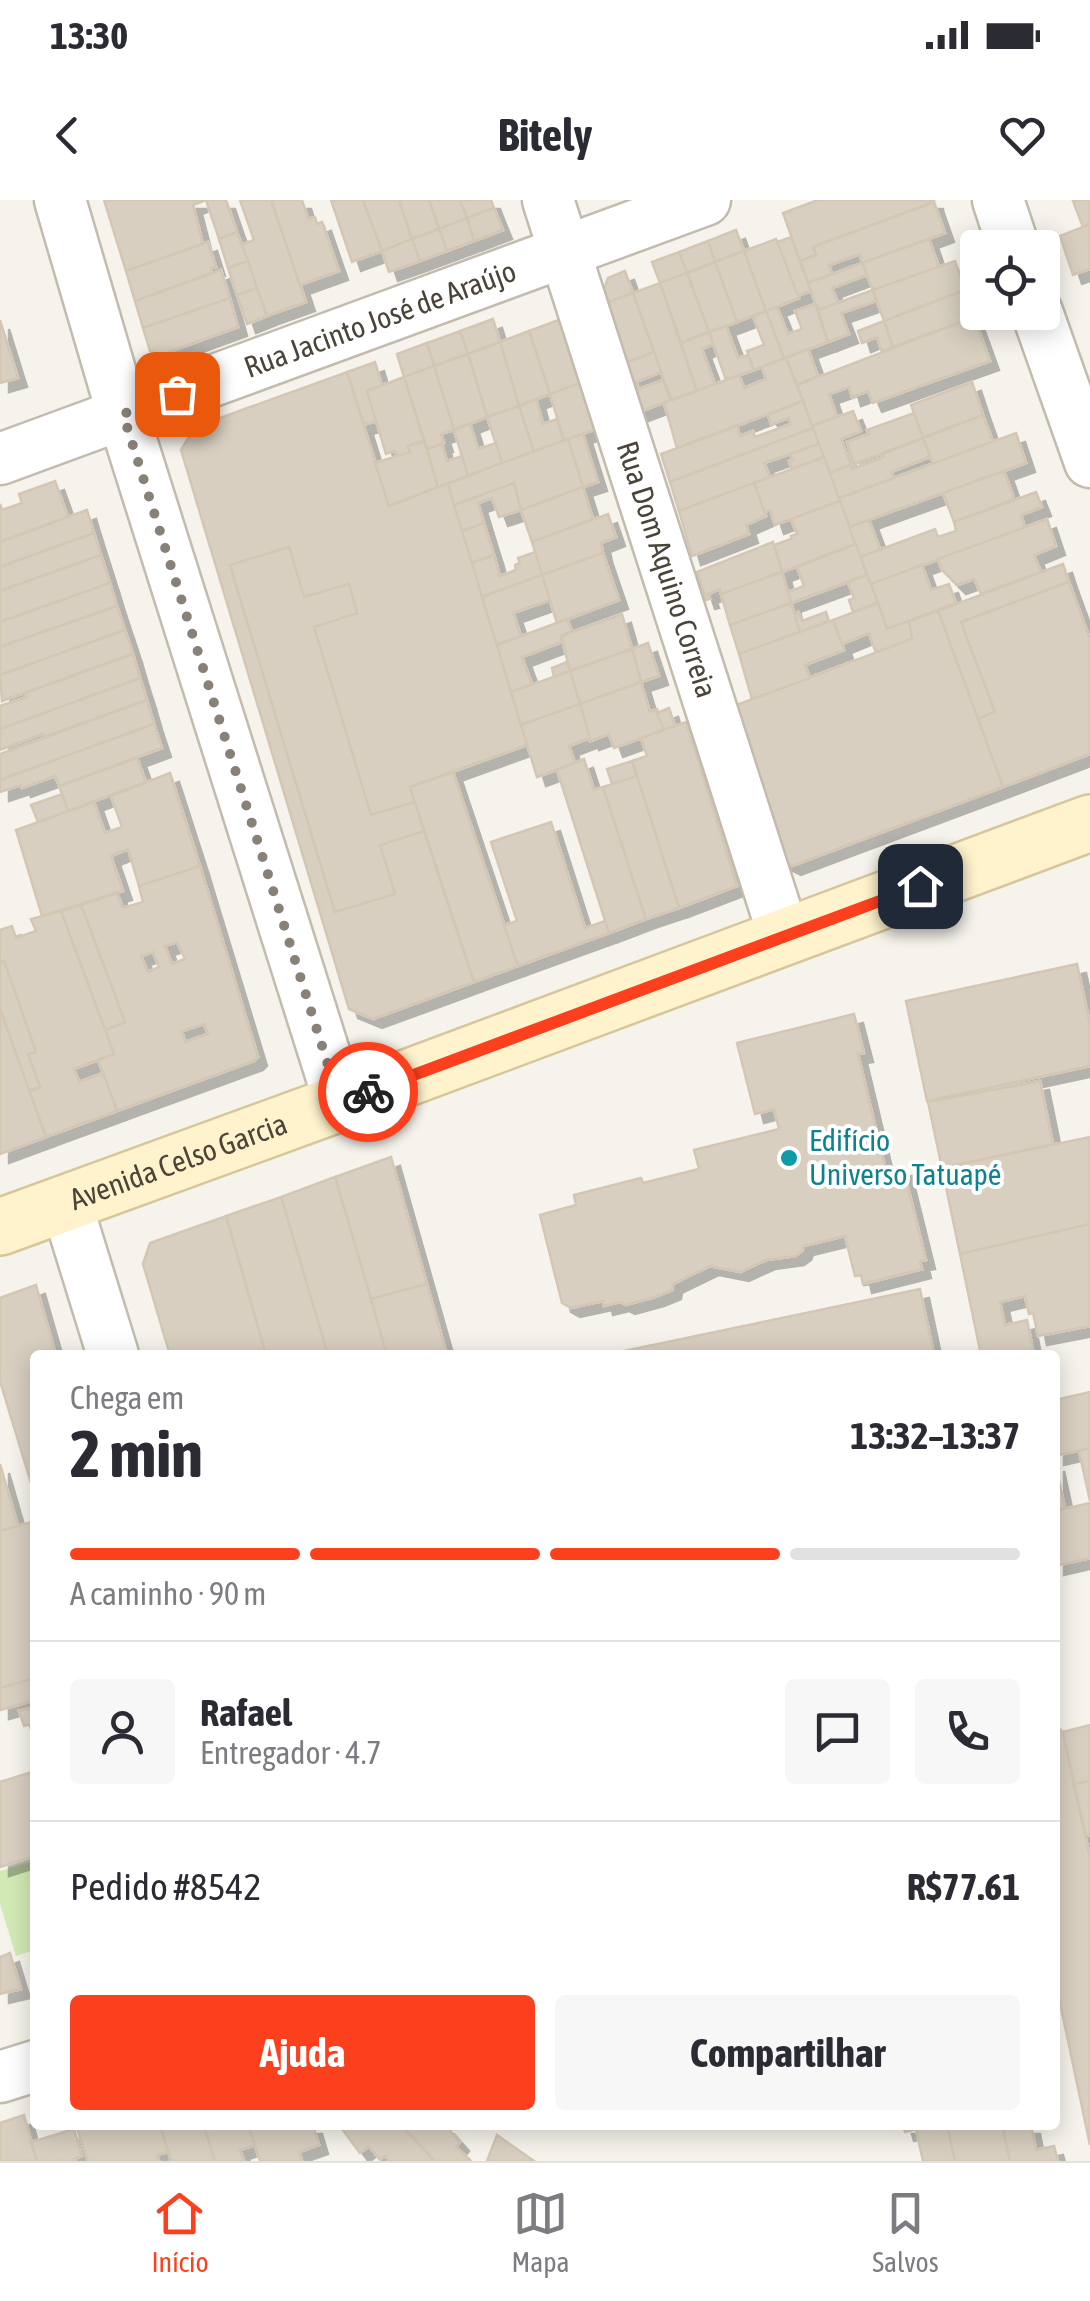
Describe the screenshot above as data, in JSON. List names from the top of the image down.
{
  "streets": {
    "main road": ["Avenida Celso Garcia"],
    "street": ["Rua Jacinto José de Araújo", "Rua Dom Aquino Correia"]
  },
  "crossings": [
    ["Rua Jacinto José de Araújo", "Rua Dom Aquino Correia"],
    ["Rua Dom Aquino Correia", "Avenida Celso Garcia"]
  ],
  "places": ["Edifício Universo Tatuapé"],
  "page": {
    "status": "13:30",
    "header": "Bitely",
    "heading": ["2 min", "Chega em", "13:32–13:37"],
    "panel": [
      "Rafael",
      "Entregador · 4.7",
      "Pedido #8542",
      "R$77.61"
    ],
    "bar": "A caminho · 90 m",
    "buttons": ["Ajuda", "Compartilhar"],
    "tabs": ["Início", "Mapa", "Salvos"]
  }
}
